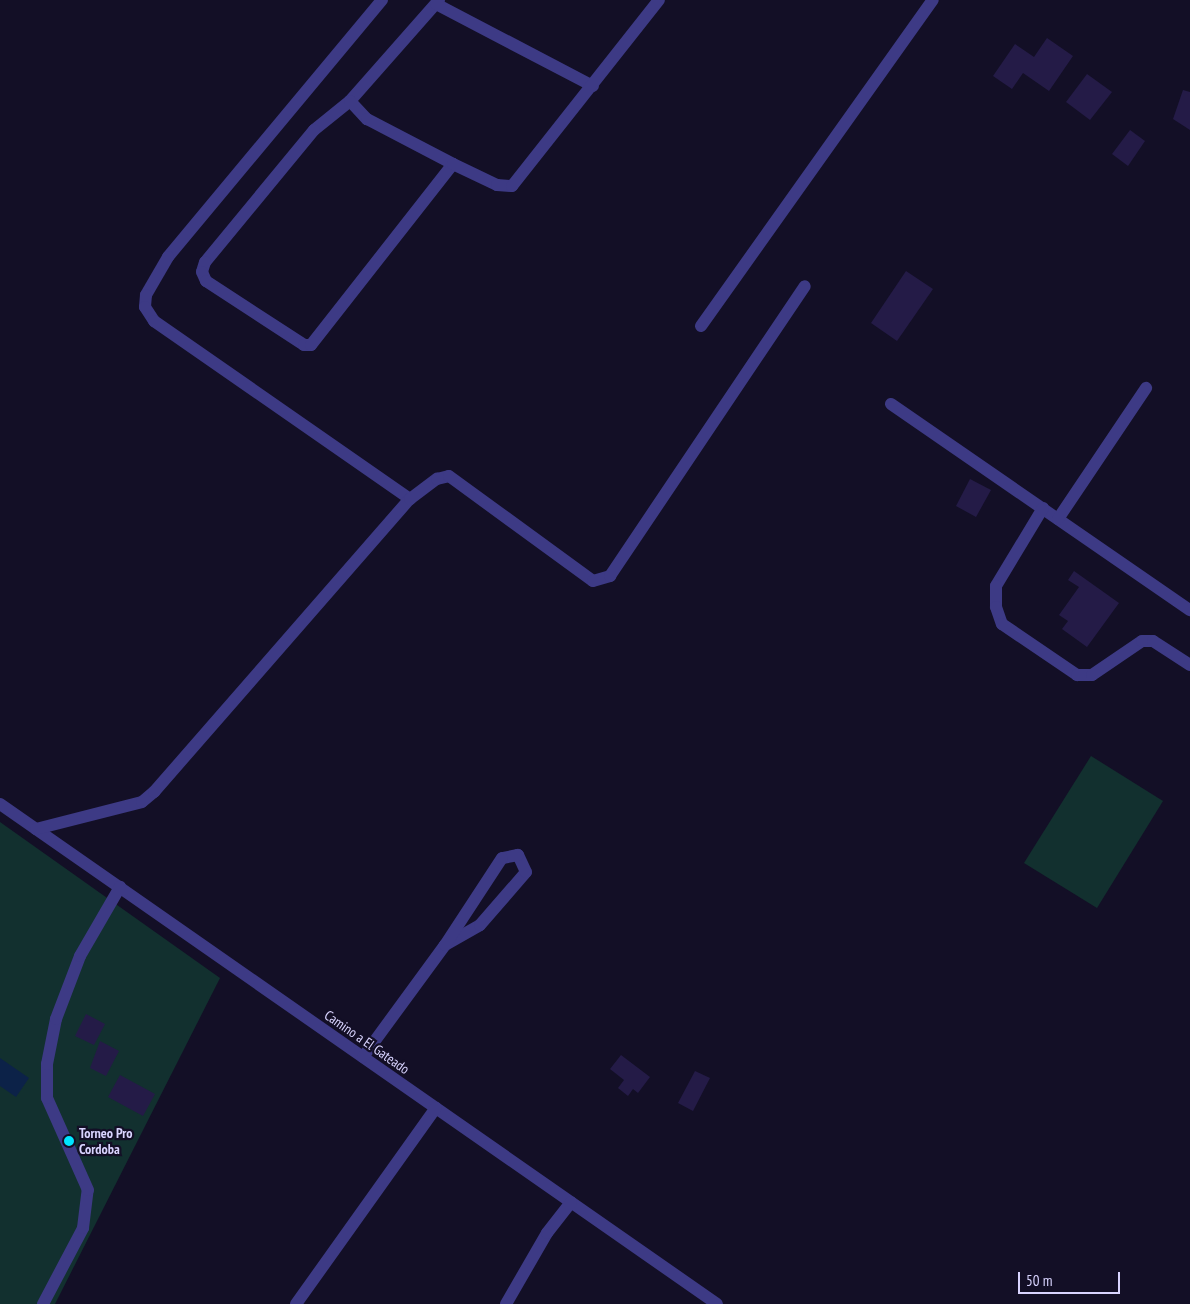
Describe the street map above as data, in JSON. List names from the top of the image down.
{
  "streets": {
    "street": ["Camino a El Gateado"]
  },
  "places": ["Torneo Pro Cordoba"],
  "scale_bar": "50 m"
}
